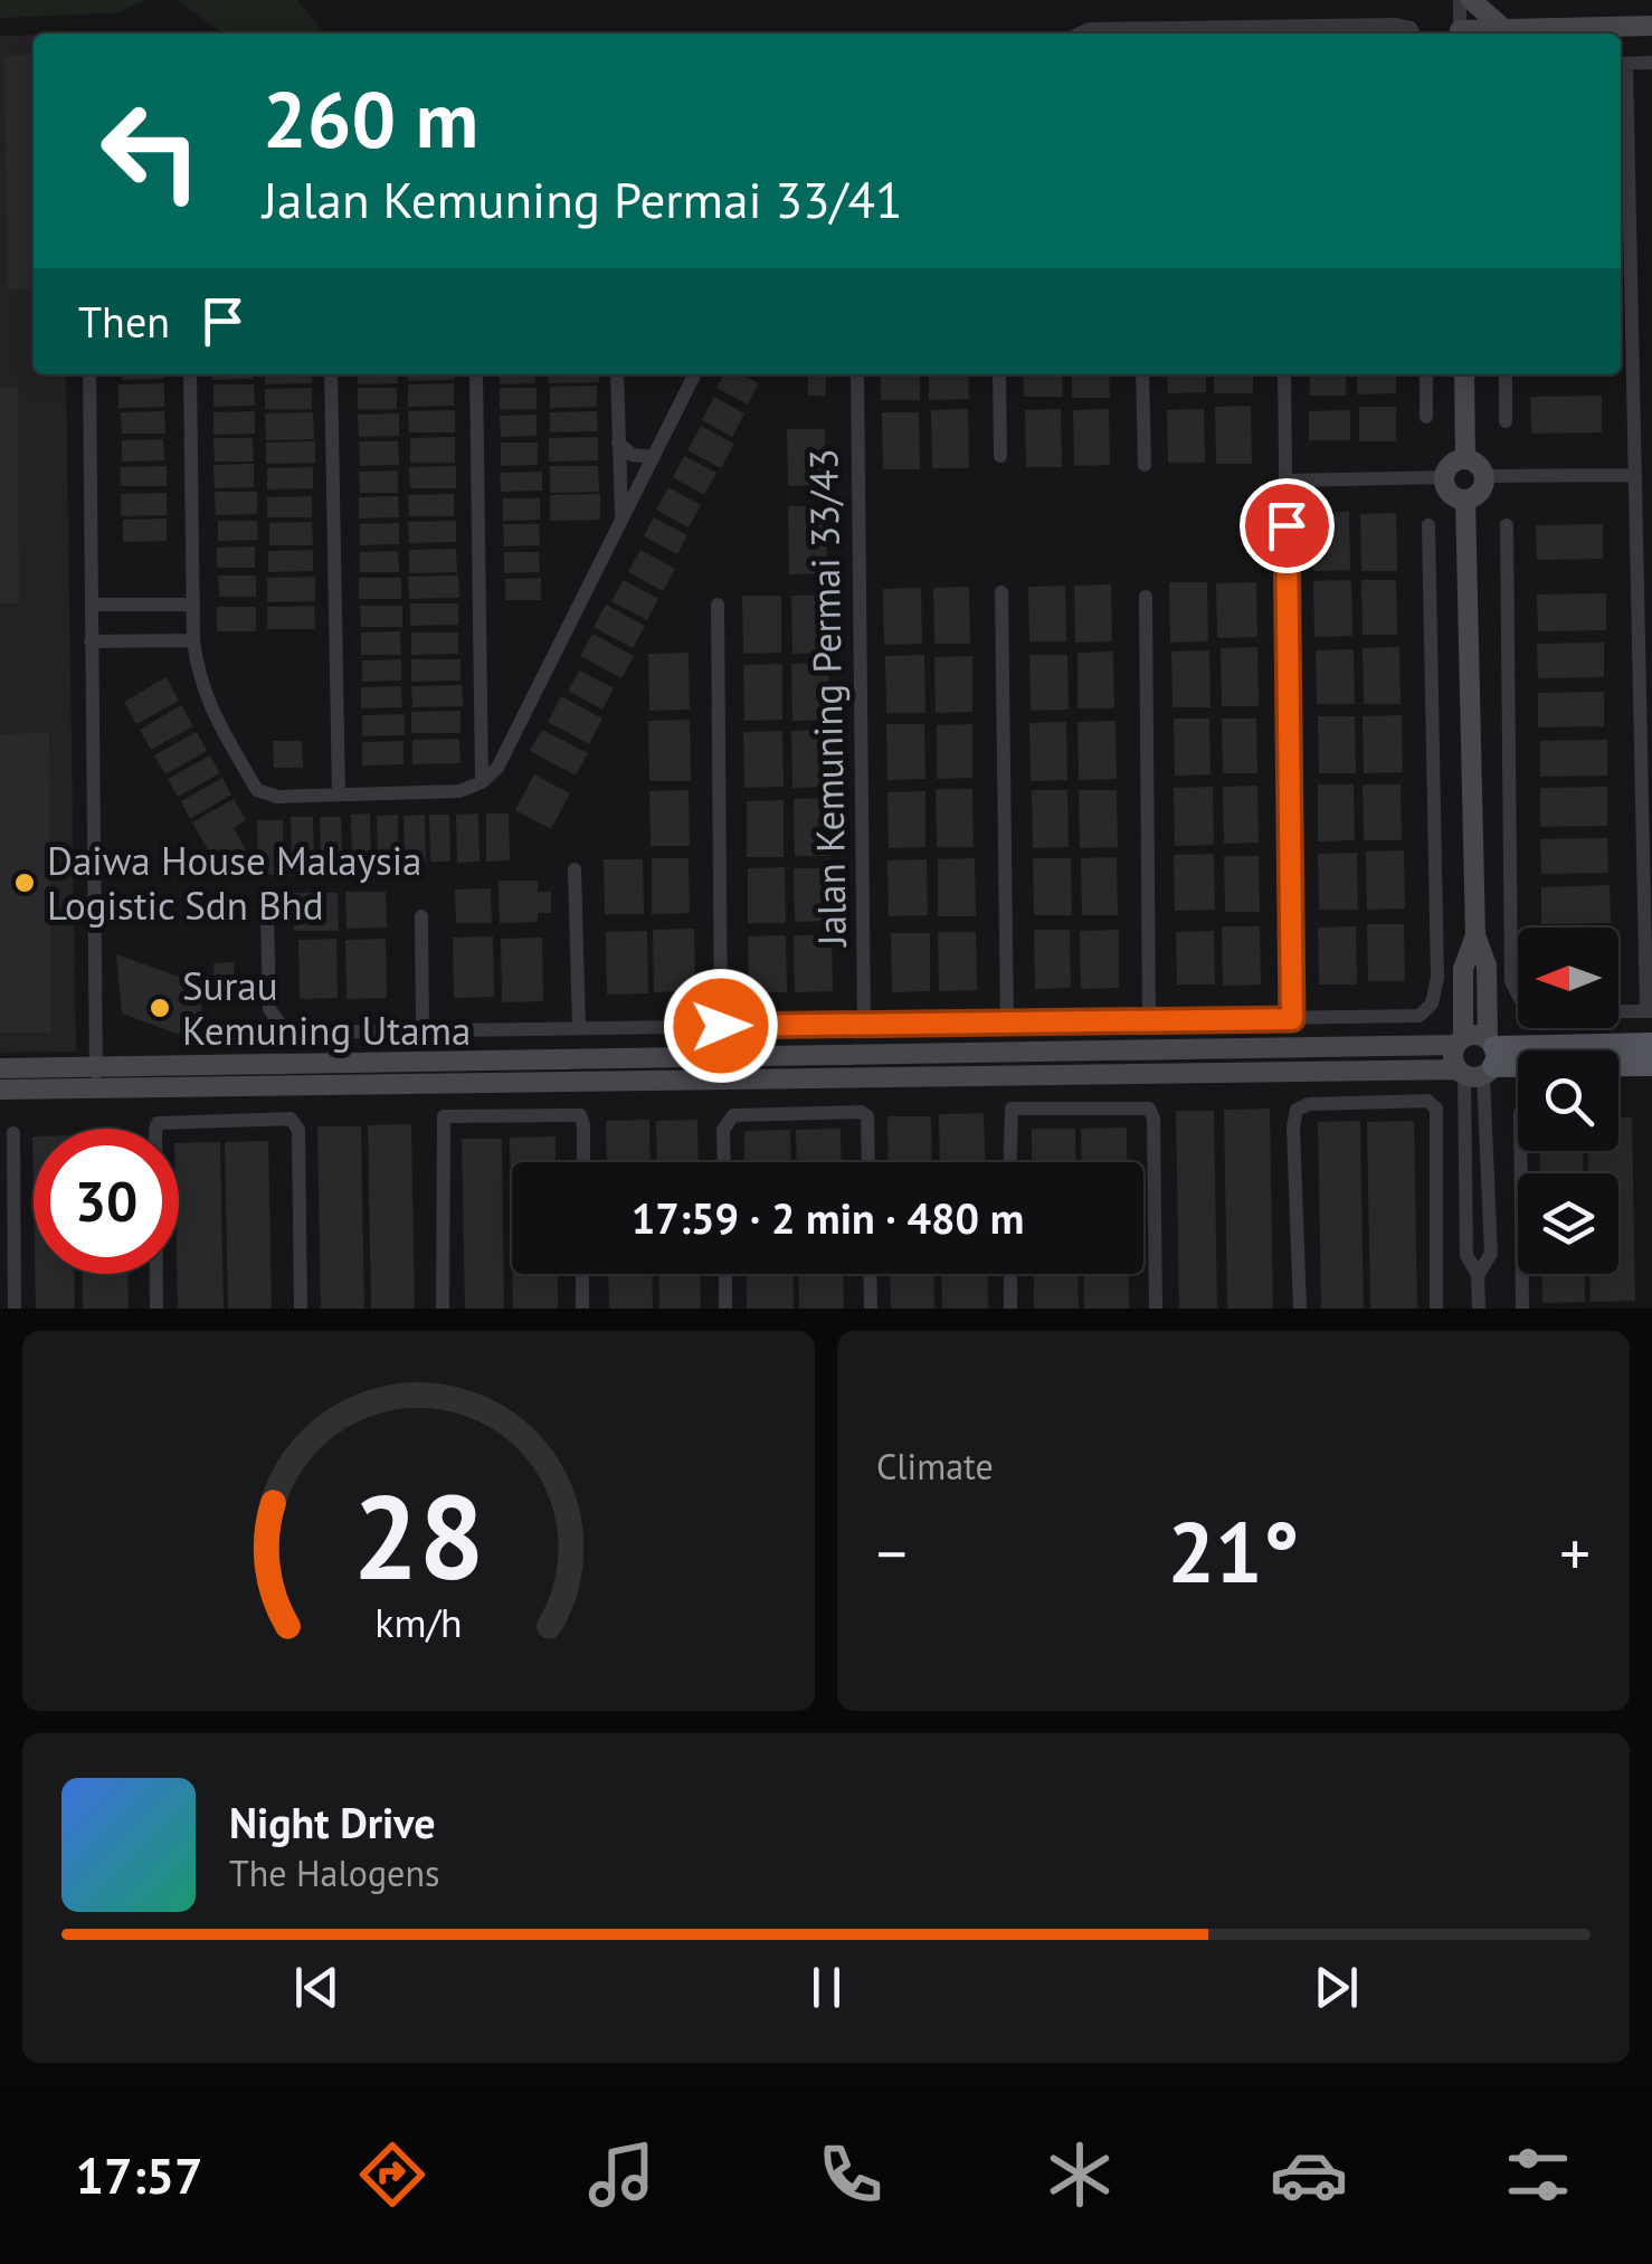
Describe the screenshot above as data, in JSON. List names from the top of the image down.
{
  "streets": {
    "street": ["Jalan Kemuning Permai 33/43"]
  },
  "places": ["Daiwa House Malaysia Logistic Sdn Bhd", "Surau Kemuning Utama"],
  "north": "left",
  "page": {
    "turn": ["260 m", "Jalan Kemuning Permai 33/41"],
    "then": "Then",
    "limit": "30",
    "trip": "17:59 · 2 min · 480 m",
    "tile": "Climate",
    "heat": ["−", "21°", "+"],
    "song": ["Night Drive", "The Halogens"],
    "tabs": "17:57",
    "gauge": ["28", "km/h"]
  }
}
